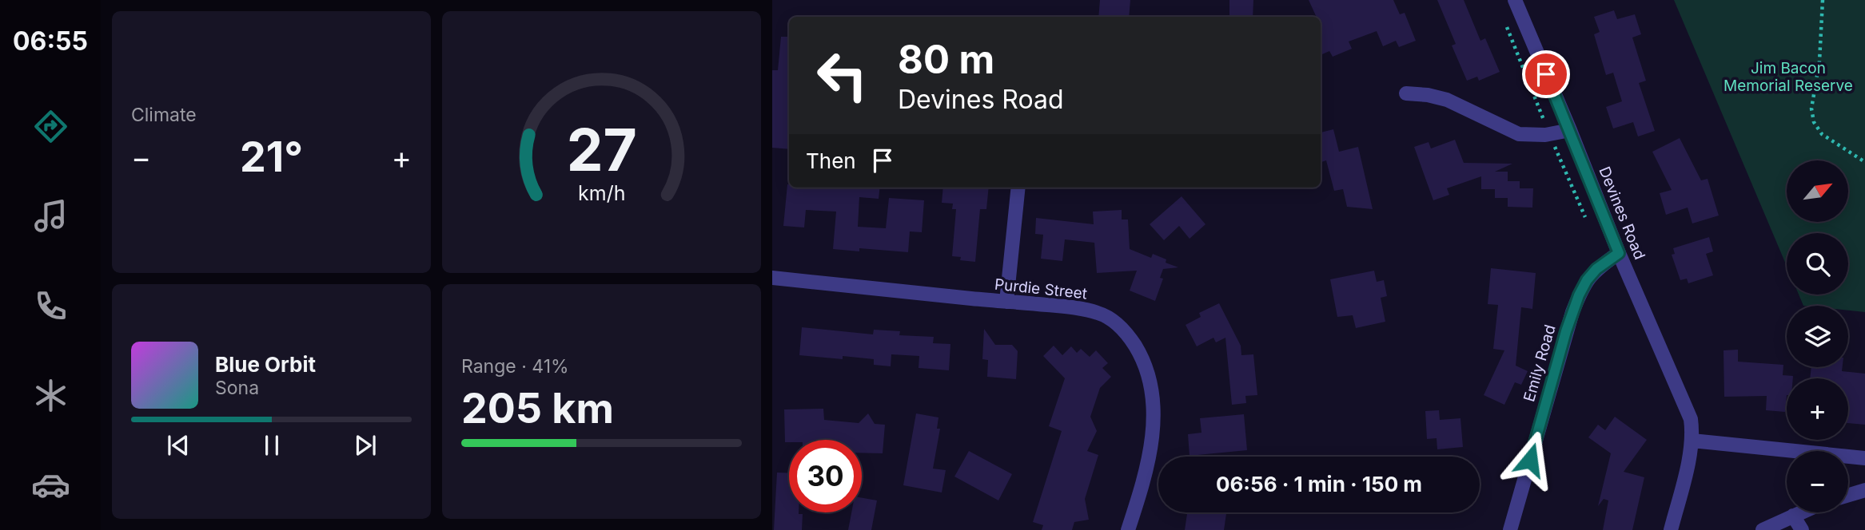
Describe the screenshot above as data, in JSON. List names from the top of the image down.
{
  "streets": {
    "street": ["Devines Road", "Purdie Street", "Emily Road"]
  },
  "crossings": [
    ["Devines Road", "Emily Road"]
  ],
  "parks": ["Jim Bacon Memorial Reserve"],
  "north": "top right",
  "page": {
    "tabs": "06:55",
    "tile": [
      "Climate",
      ["Range · 41%", "205 km"]
    ],
    "turn": ["80 m", "Devines Road"],
    "heat": ["−", "21°", "+"],
    "then": "Then",
    "map_buttons": ["+", "−"],
    "song": ["Blue Orbit", "Sona"],
    "limit": "30",
    "trip": "06:56 · 1 min · 150 m",
    "gauge": ["27", "km/h"]
  }
}
